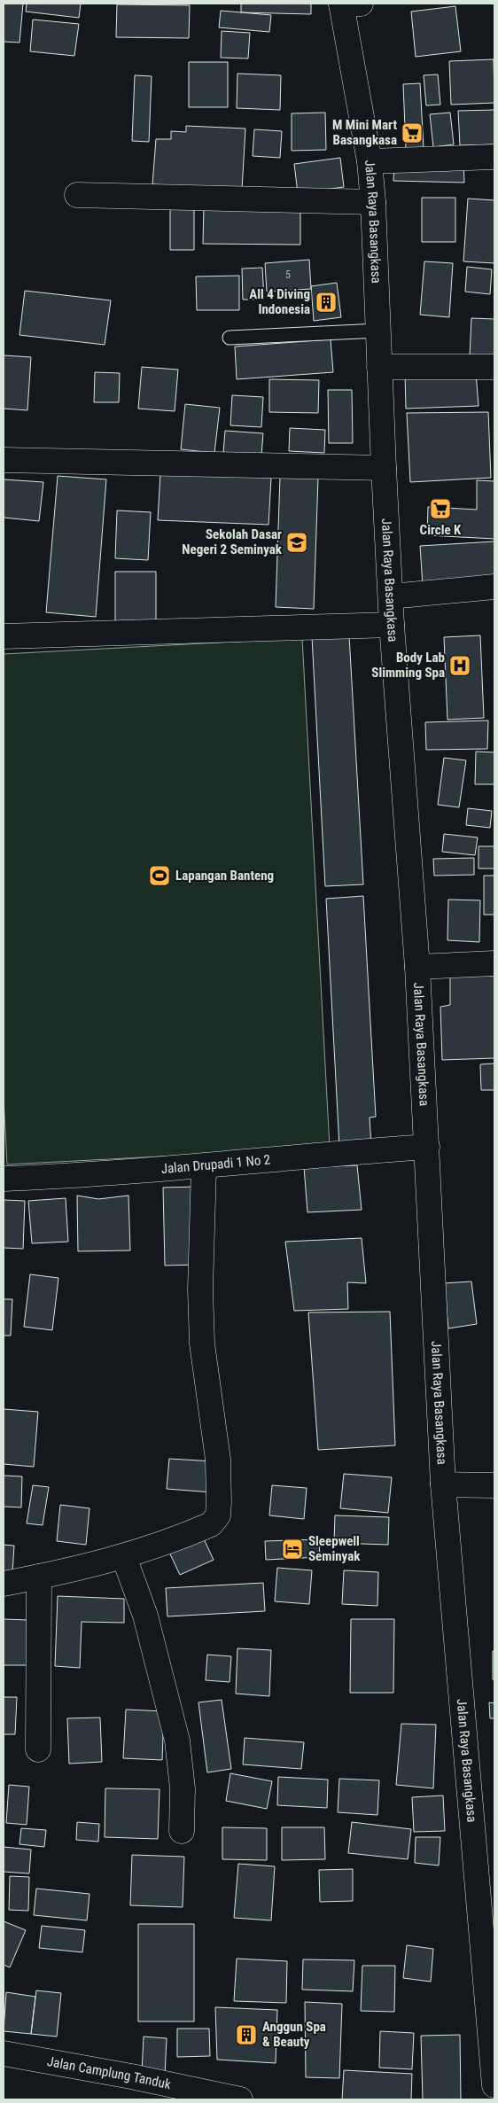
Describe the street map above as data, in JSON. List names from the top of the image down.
{
  "streets": {
    "street": ["Jalan Raya Basangkasa", "Jalan Drupadi 1 No 2", "Jalan Camplung Tanduk"]
  },
  "crossings": [
    ["Jalan Raya Basangkasa", "Jalan Drupadi 1 No 2"]
  ],
  "places": {
    "supermarket": ["M Mini Mart Basangkasa", "Circle K"],
    "building": ["All 4 Diving Indonesia", "Anggun Spa & Beauty"],
    "school or university": ["Sekolah Dasar Negeri 2 Seminyak"],
    "hospital": ["Body Lab Slimming Spa"],
    "sports": ["Lapangan Banteng"],
    "hotel": ["Sleepwell Seminyak"]
  },
  "house_numbers": ["5"]
}
